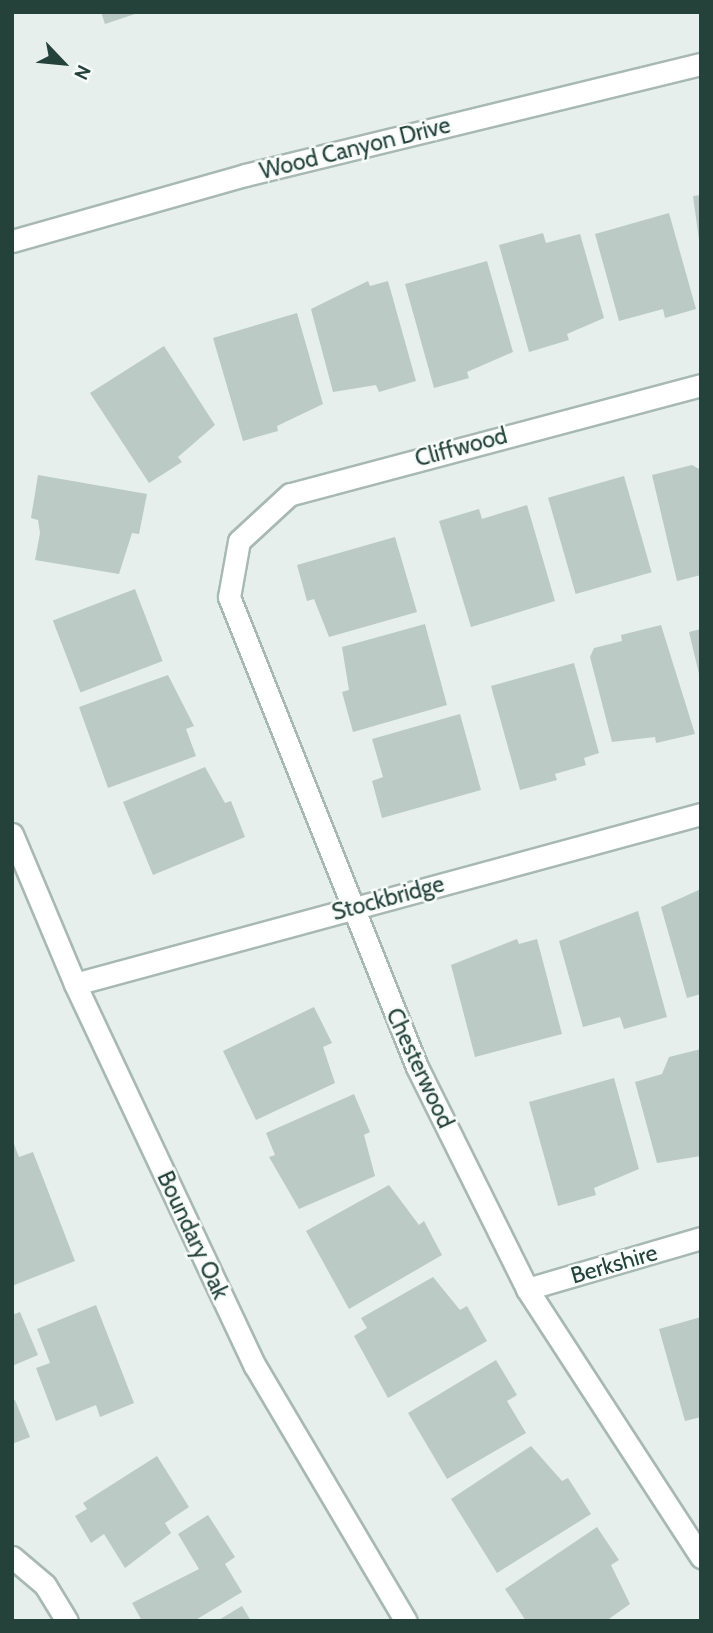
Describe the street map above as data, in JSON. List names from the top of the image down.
{
  "streets": {
    "street": [
      "Wood Canyon Drive",
      "Cliffwood",
      "Stockbridge",
      "Chesterwood",
      "Boundary Oak",
      "Berkshire"
    ]
  },
  "crossings": [
    ["Cliffwood", "Chesterwood"],
    ["Stockbridge", "Chesterwood"],
    ["Stockbridge", "Boundary Oak"],
    ["Chesterwood", "Berkshire"]
  ],
  "north": "bottom right"
}
